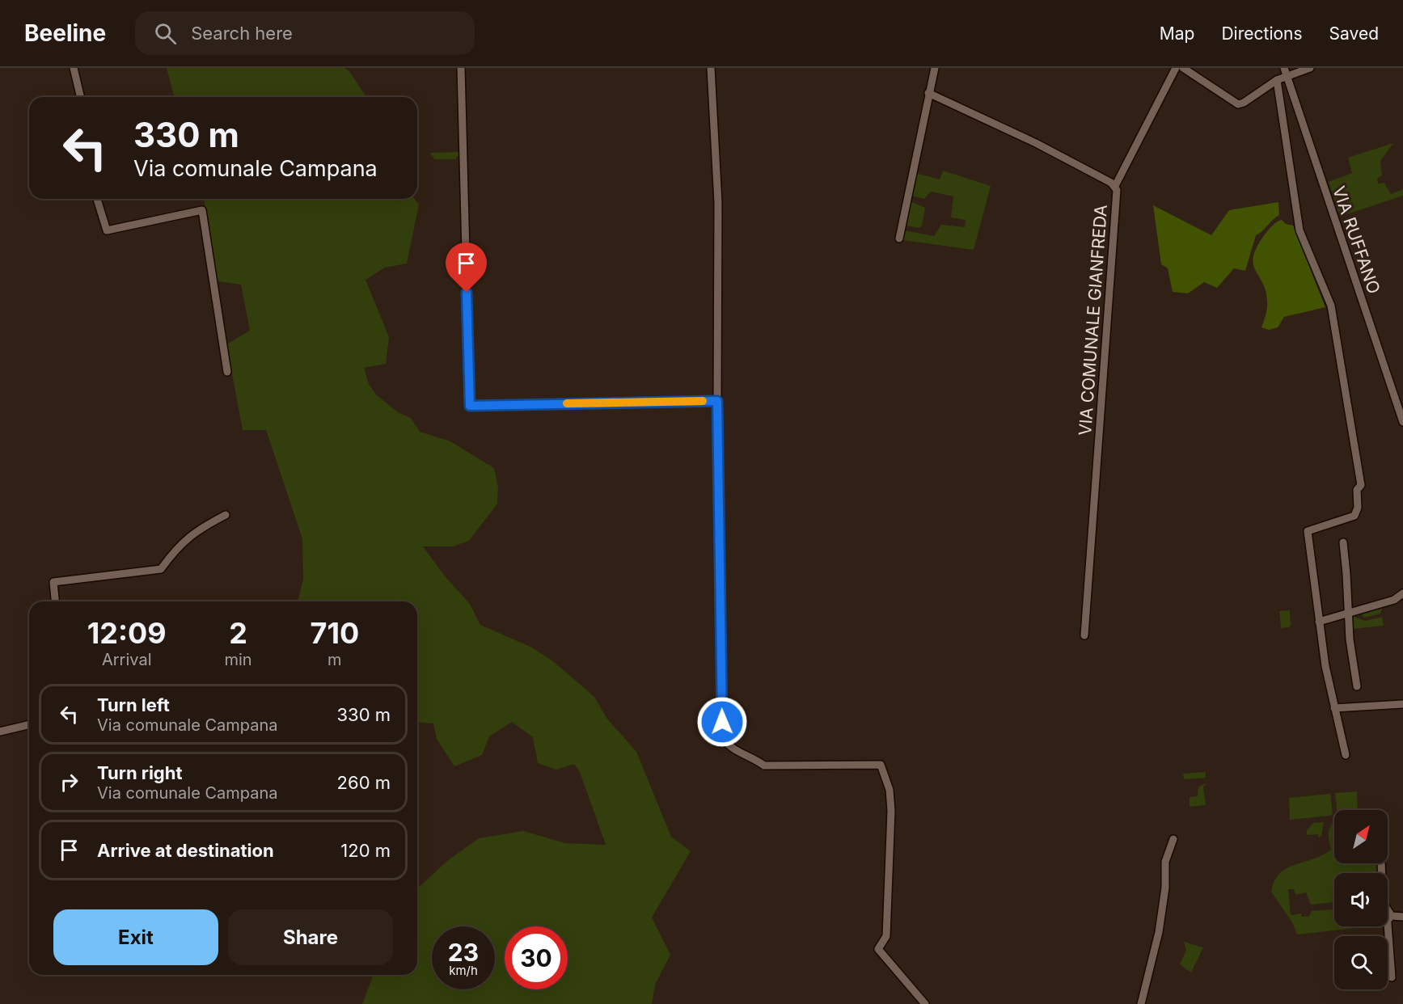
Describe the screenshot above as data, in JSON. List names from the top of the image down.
{
  "streets": {
    "street": ["VIA RUFFANO", "VIA COMUNALE GIANFREDA"]
  },
  "north": "top right",
  "page": {
    "header": "Beeline",
    "search": "Search here",
    "nav": ["Map", "Directions", "Saved"],
    "turn": ["330 m", "Via comunale Campana"],
    "eta": [
      "12:09",
      "Arrival",
      "2",
      "min",
      "710",
      "m"
    ],
    "list": [
      {
        "name": "Turn left",
        "note": "Via comunale Campana",
        "value": "330 m"
      },
      {
        "name": "Turn right",
        "note": "Via comunale Campana",
        "value": "260 m"
      },
      {
        "name": "Arrive at destination",
        "value": "120 m"
      }
    ],
    "buttons": ["Exit", "Share"],
    "speed": "23 km/h",
    "limit": "30"
  }
}
